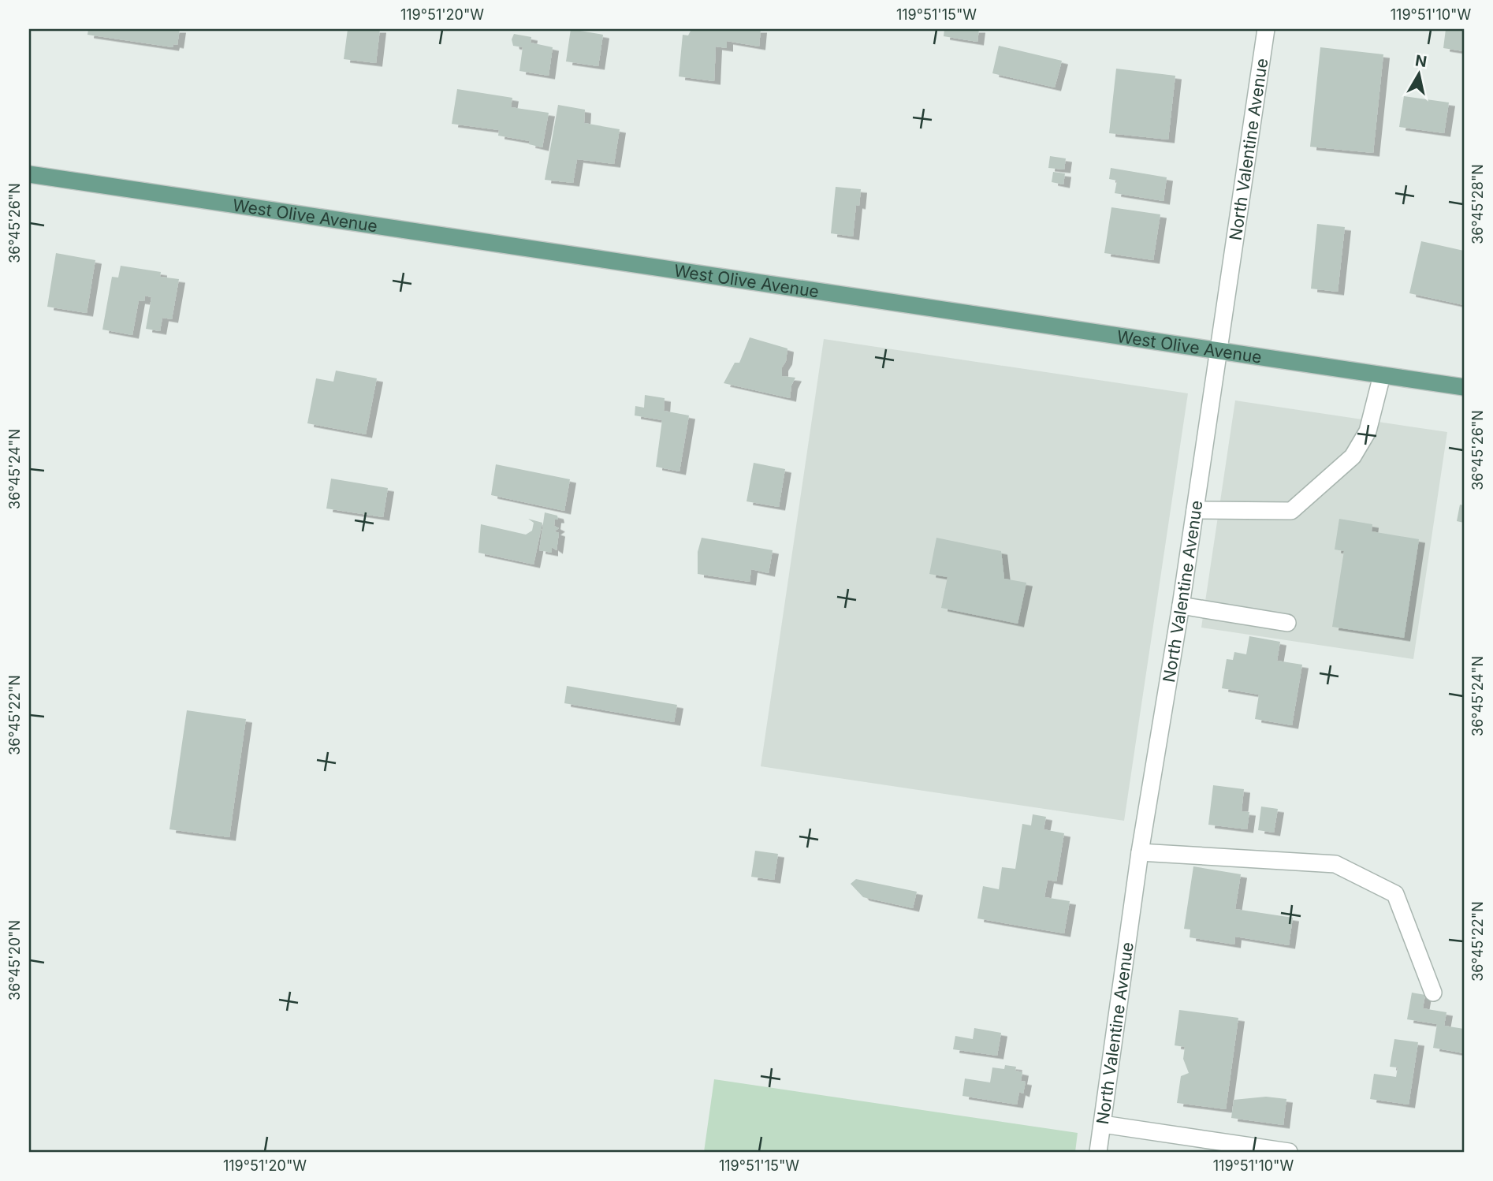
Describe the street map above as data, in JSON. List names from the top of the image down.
{
  "streets": {
    "main road": ["West Olive Avenue"],
    "street": ["North Valentine Avenue"]
  },
  "crossings": [
    ["North Valentine Avenue", "West Olive Avenue"]
  ],
  "north": "top",
  "coordinates": [
    "119°51'20\"W",
    "119°51'15\"W",
    "119°51'10\"W",
    "36°45'28\"N",
    "36°45'26\"N",
    "36°45'24\"N",
    "36°45'22\"N",
    "36°45'20\"N"
  ]
}
